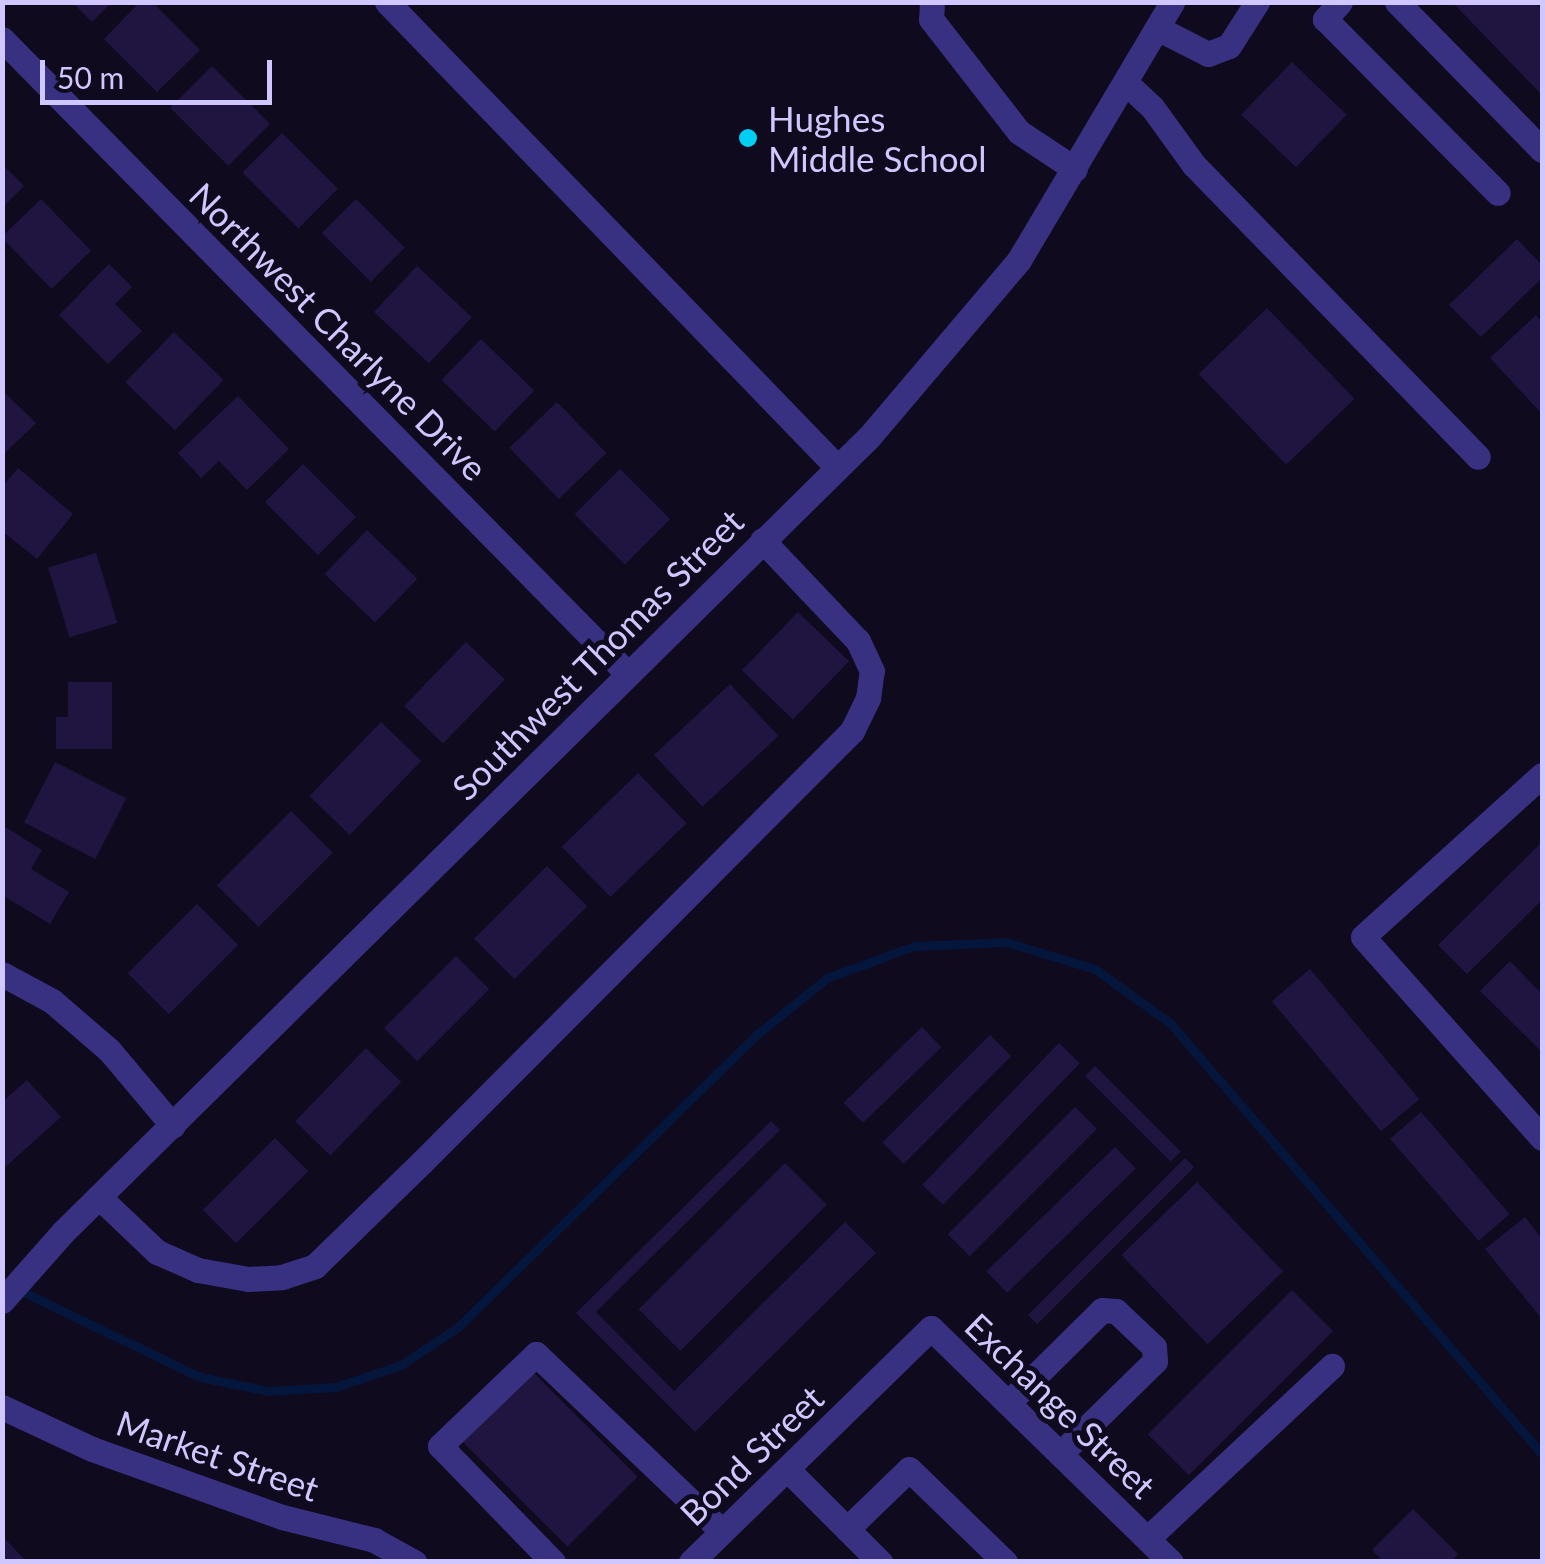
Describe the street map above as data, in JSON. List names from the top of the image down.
{
  "streets": {
    "street": [
      "Northwest Charlyne Drive",
      "Southwest Thomas Street",
      "Exchange Street",
      "Market Street",
      "Bond Street"
    ]
  },
  "crossings": [
    ["Northwest Charlyne Drive", "Southwest Thomas Street"],
    ["Exchange Street", "Bond Street"]
  ],
  "places": ["Hughes Middle School"],
  "scale_bar": "50 m"
}
